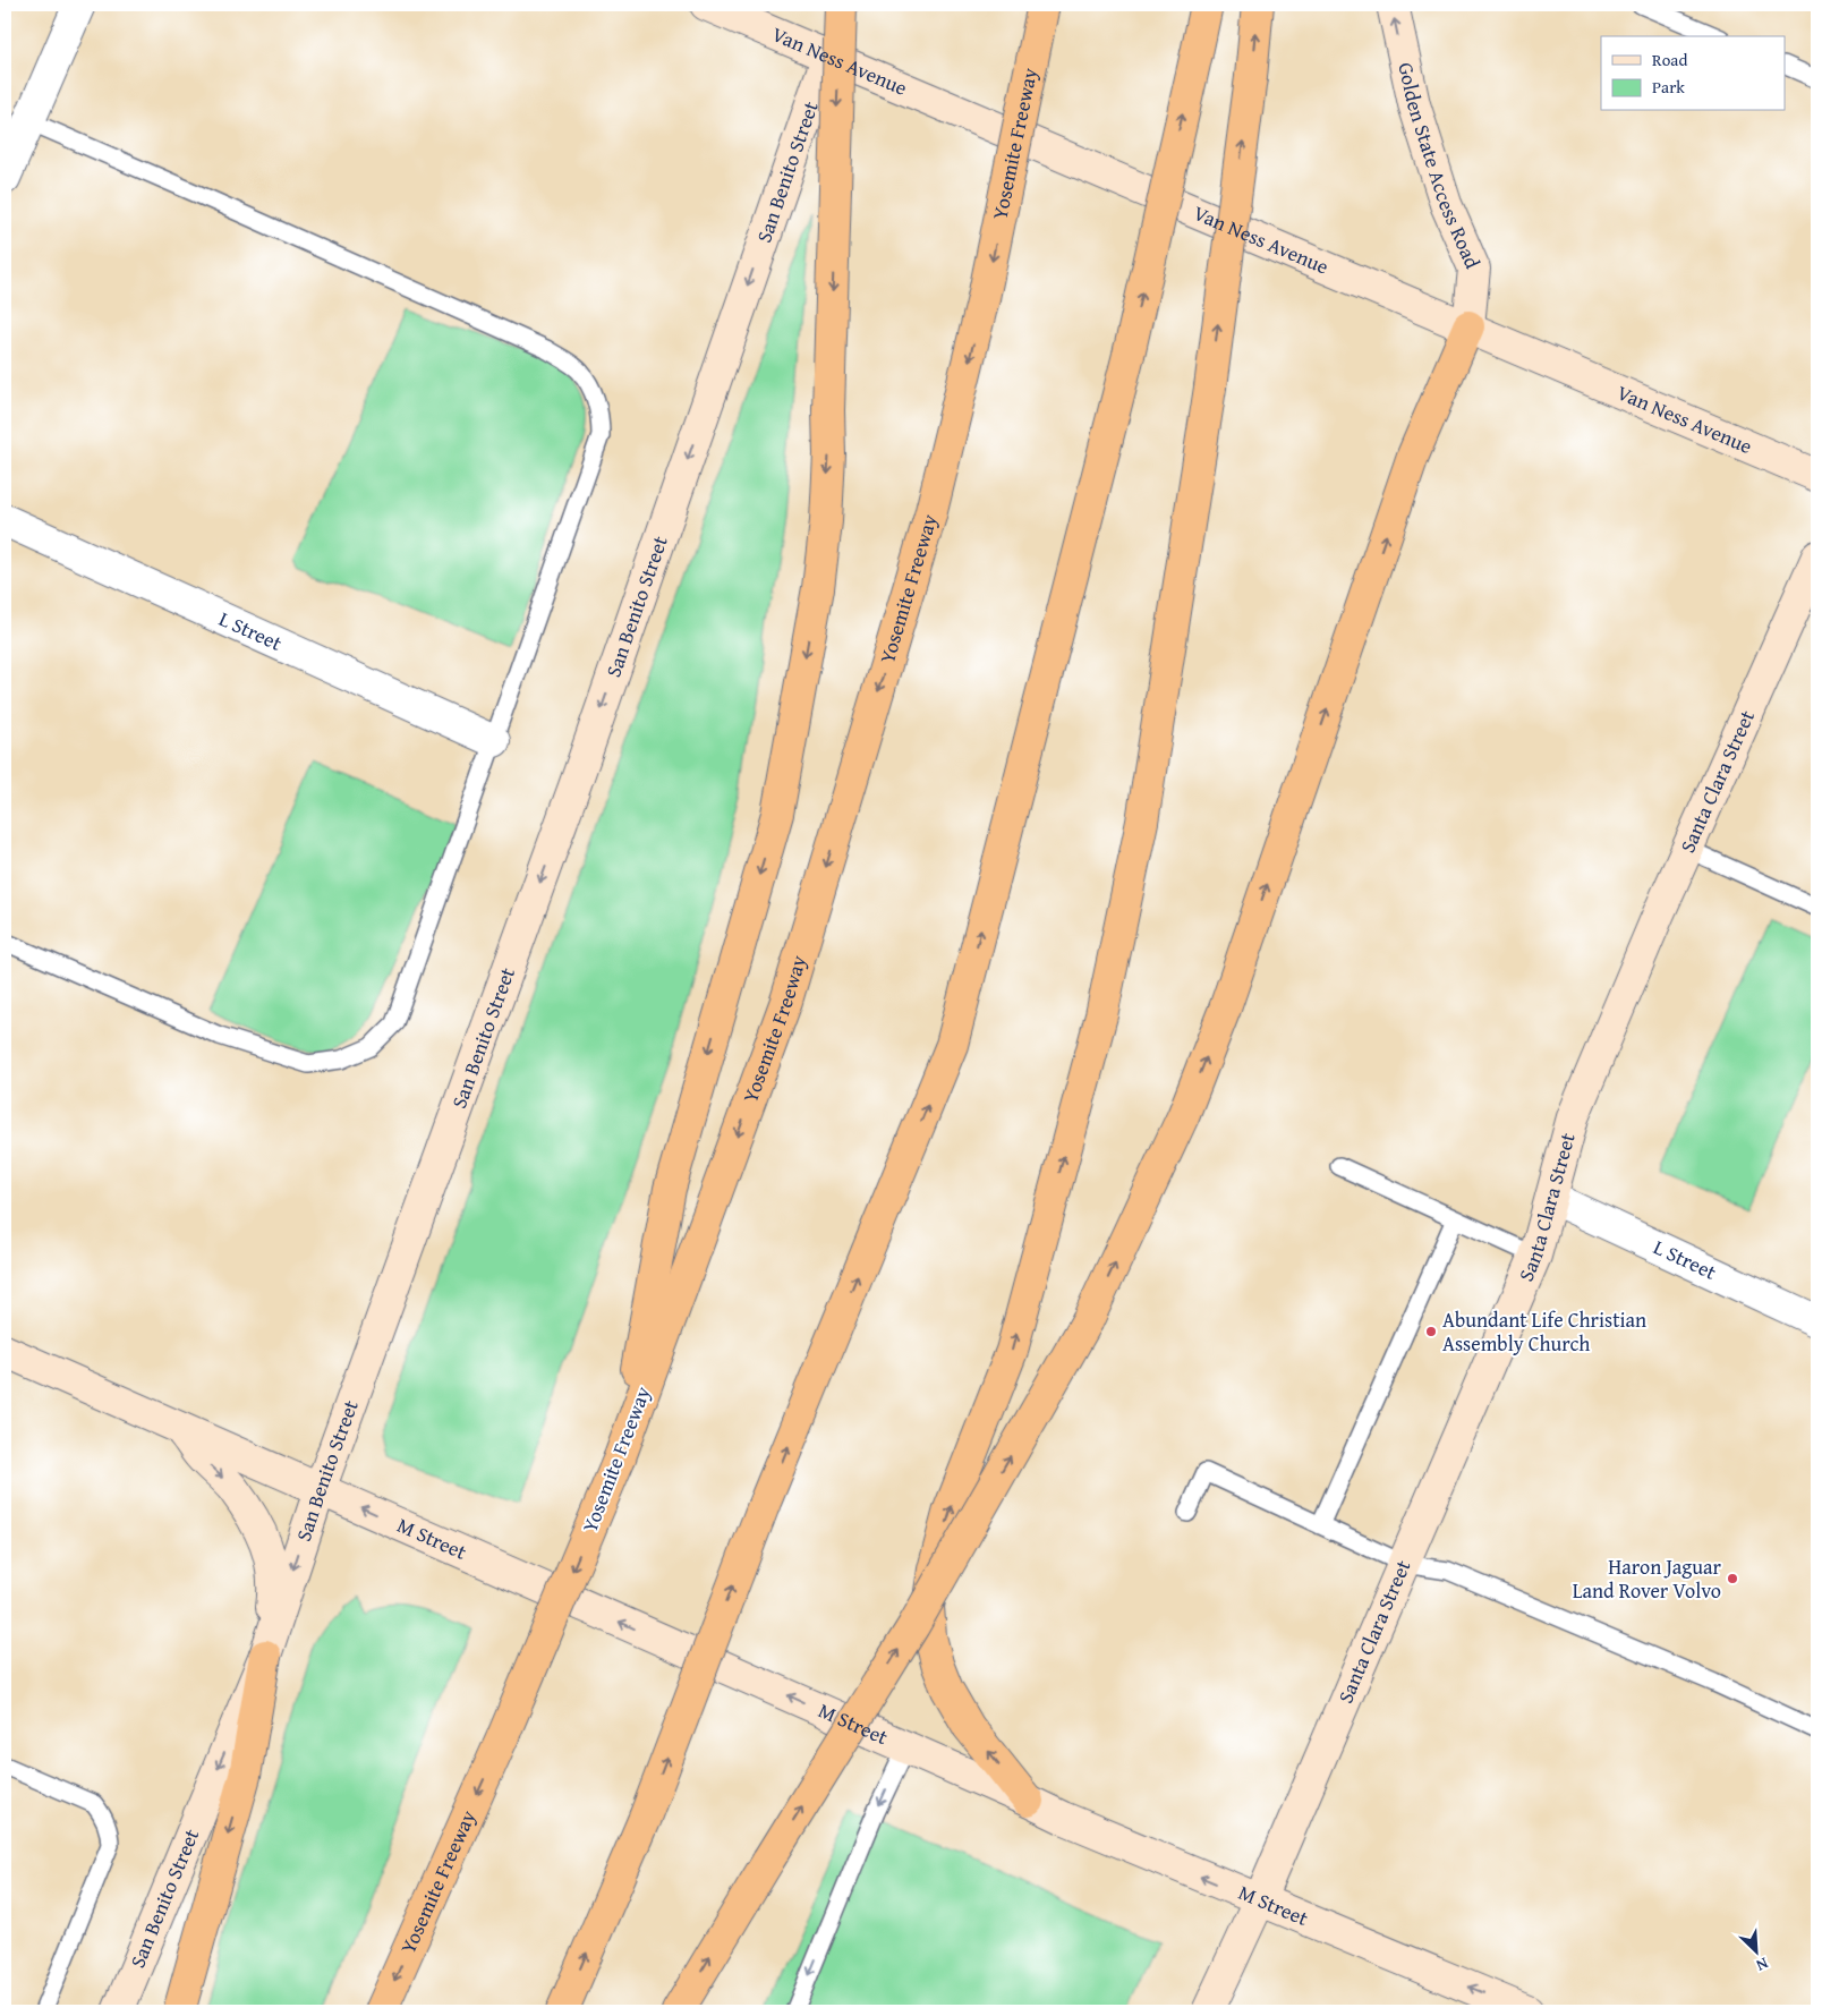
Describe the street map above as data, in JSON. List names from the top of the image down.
{
  "streets": {
    "highway": ["Yosemite Freeway"],
    "street": [
      "Van Ness Avenue",
      "Golden State Access Road",
      "San Benito Street",
      "L Street",
      "Santa Clara Street",
      "M Street"
    ]
  },
  "crossings": [
    ["Van Ness Avenue", "Golden State Access Road"],
    ["Van Ness Avenue", "San Benito Street"],
    ["San Benito Street", "M Street"],
    ["L Street", "Santa Clara Street"],
    ["Santa Clara Street", "M Street"]
  ],
  "one_way": ["Golden State Access Road", "San Benito Street", "M Street"],
  "places": ["Abundant Life Christian Assembly Church", "Haron Jaguar Land Rover Volvo"],
  "legend": ["Road", "Park"],
  "north": "bottom right"
}
